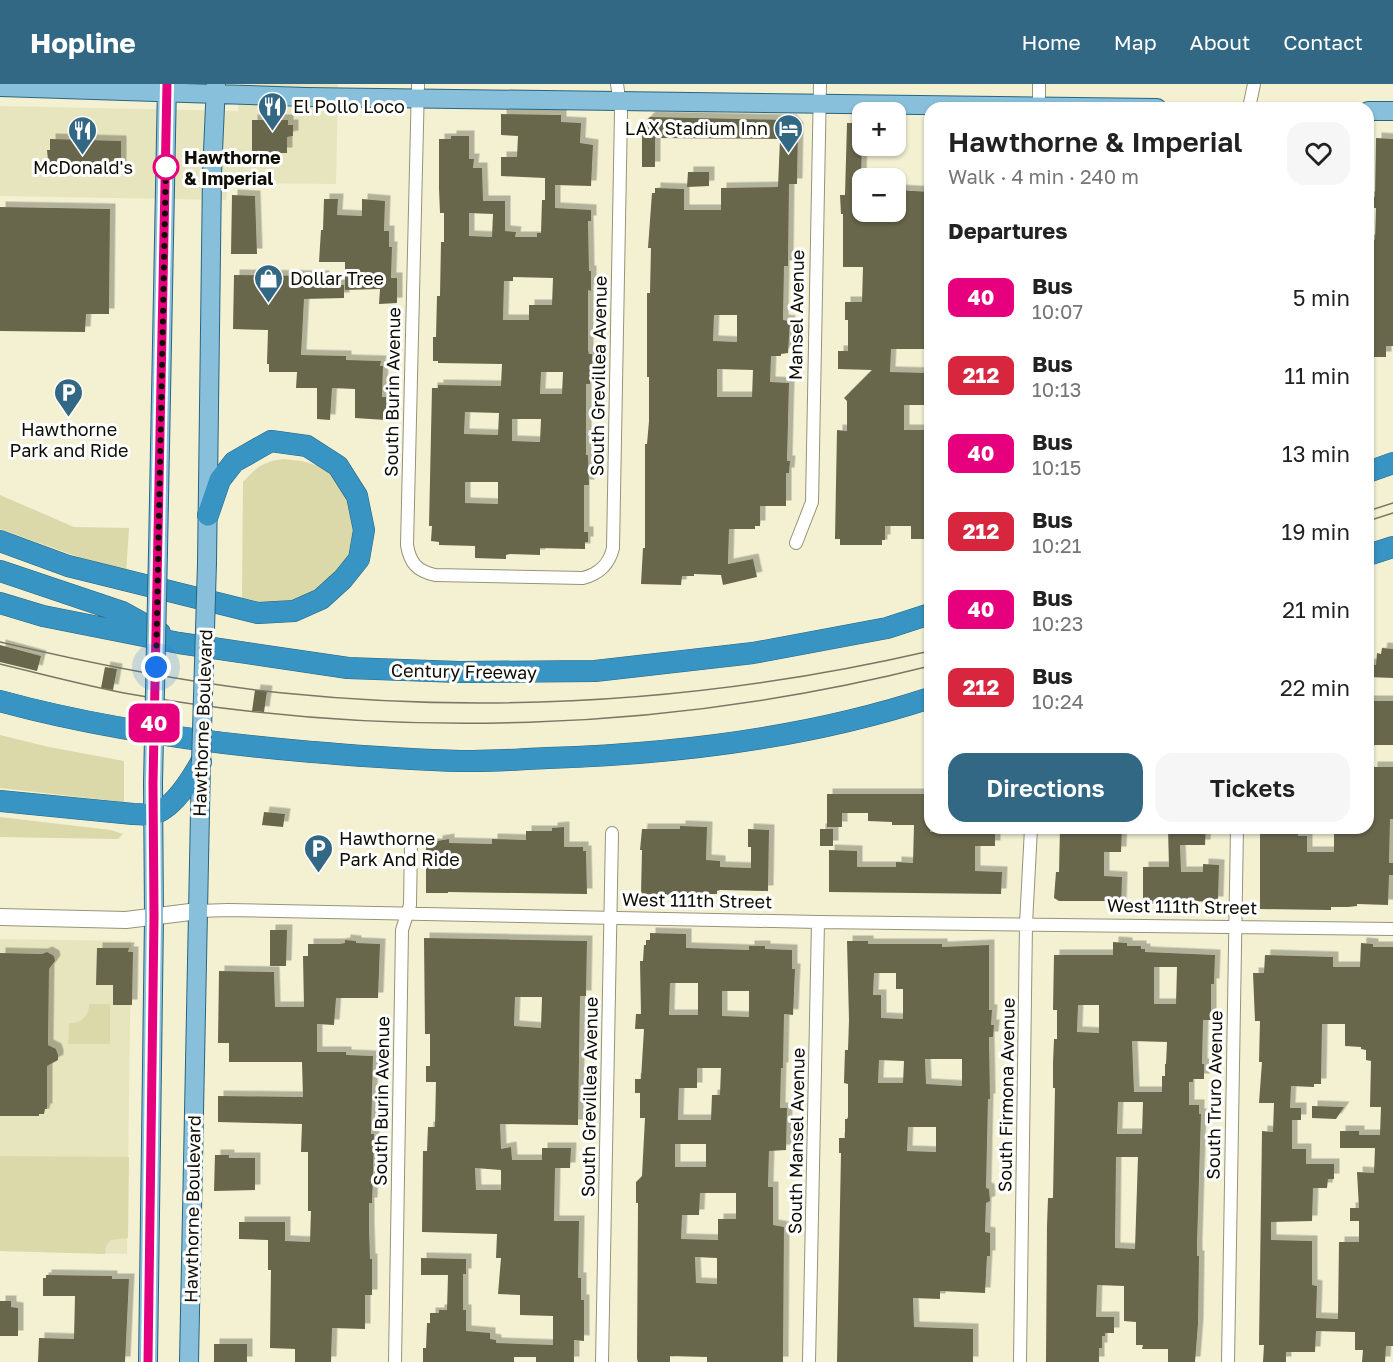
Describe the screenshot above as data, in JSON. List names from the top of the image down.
{
  "streets": {
    "highway": ["Century Freeway"],
    "main road": ["Hawthorne Boulevard"],
    "street": [
      "Mansel Avenue",
      "South Grevillea Avenue",
      "South Burin Avenue",
      "West 111th Street",
      "South Firmona Avenue",
      "South Truro Avenue",
      "South Mansel Avenue"
    ]
  },
  "crossings": [
    ["South Grevillea Avenue", "South Burin Avenue"],
    ["South Grevillea Avenue", "West 111th Street"],
    ["South Burin Avenue", "West 111th Street"],
    ["Hawthorne Boulevard", "West 111th Street"],
    ["West 111th Street", "South Firmona Avenue"],
    ["West 111th Street", "South Truro Avenue"],
    ["West 111th Street", "South Mansel Avenue"]
  ],
  "places": {
    "restaurant": ["El Pollo Loco", "McDonald's"],
    "hotel": ["LAX Stadium Inn"],
    "other": ["Hawthorne & Imperial"],
    "shop": ["Dollar Tree"],
    "parking": ["Hawthorne Park and Ride", "Hawthorne Park And Ride"]
  },
  "lines": ["bus line 40"],
  "page": {
    "header": "Hopline",
    "nav": [
      "Home",
      "Map",
      "About",
      "Contact"
    ],
    "on_map": "40",
    "map_buttons": ["+", "−"],
    "heading": [
      ["Hawthorne & Imperial", "Walk · 4 min · 240 m"],
      "Departures"
    ],
    "list": [
      {
        "mark": "40",
        "name": "Bus",
        "note": "10:07",
        "value": "5 min"
      },
      {
        "mark": "212",
        "name": "Bus",
        "note": "10:13",
        "value": "11 min"
      },
      {
        "mark": "40",
        "name": "Bus",
        "note": "10:15",
        "value": "13 min"
      },
      {
        "mark": "212",
        "name": "Bus",
        "note": "10:21",
        "value": "19 min"
      },
      {
        "mark": "40",
        "name": "Bus",
        "note": "10:23",
        "value": "21 min"
      },
      {
        "mark": "212",
        "name": "Bus",
        "note": "10:24",
        "value": "22 min"
      }
    ],
    "buttons": ["Directions", "Tickets"]
  }
}
